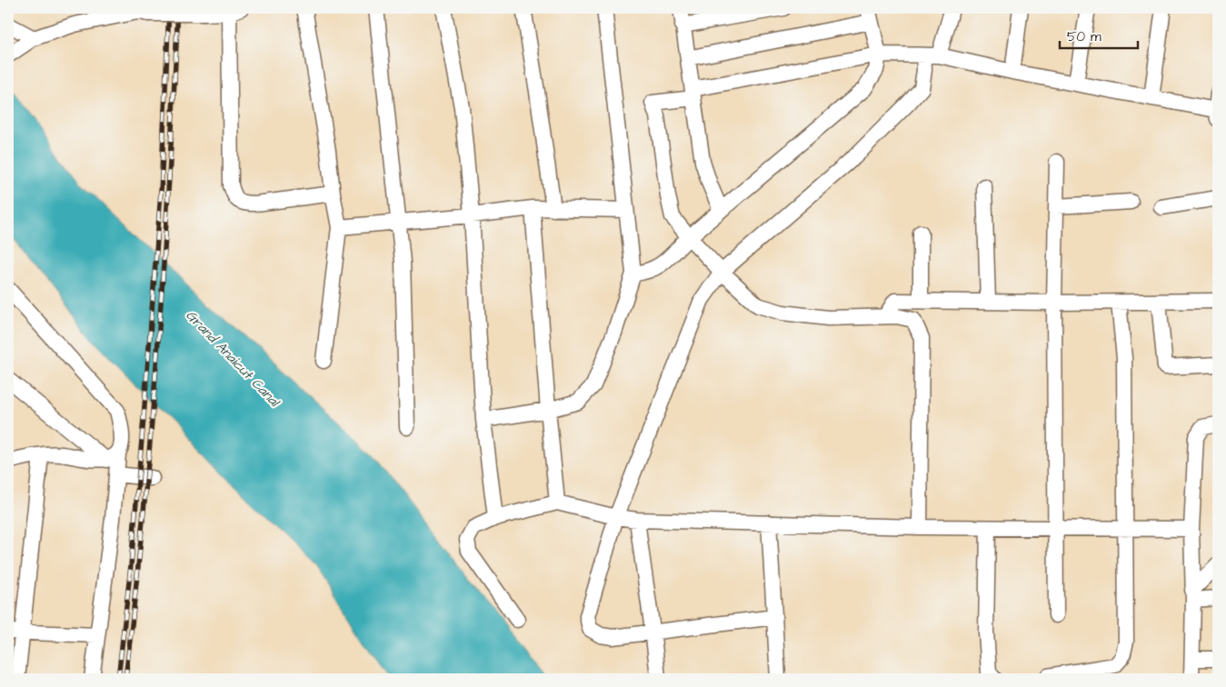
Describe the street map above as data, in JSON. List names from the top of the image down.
{
  "water": ["Grand Anaicut Canal"],
  "scale_bar": "50 m"
}
